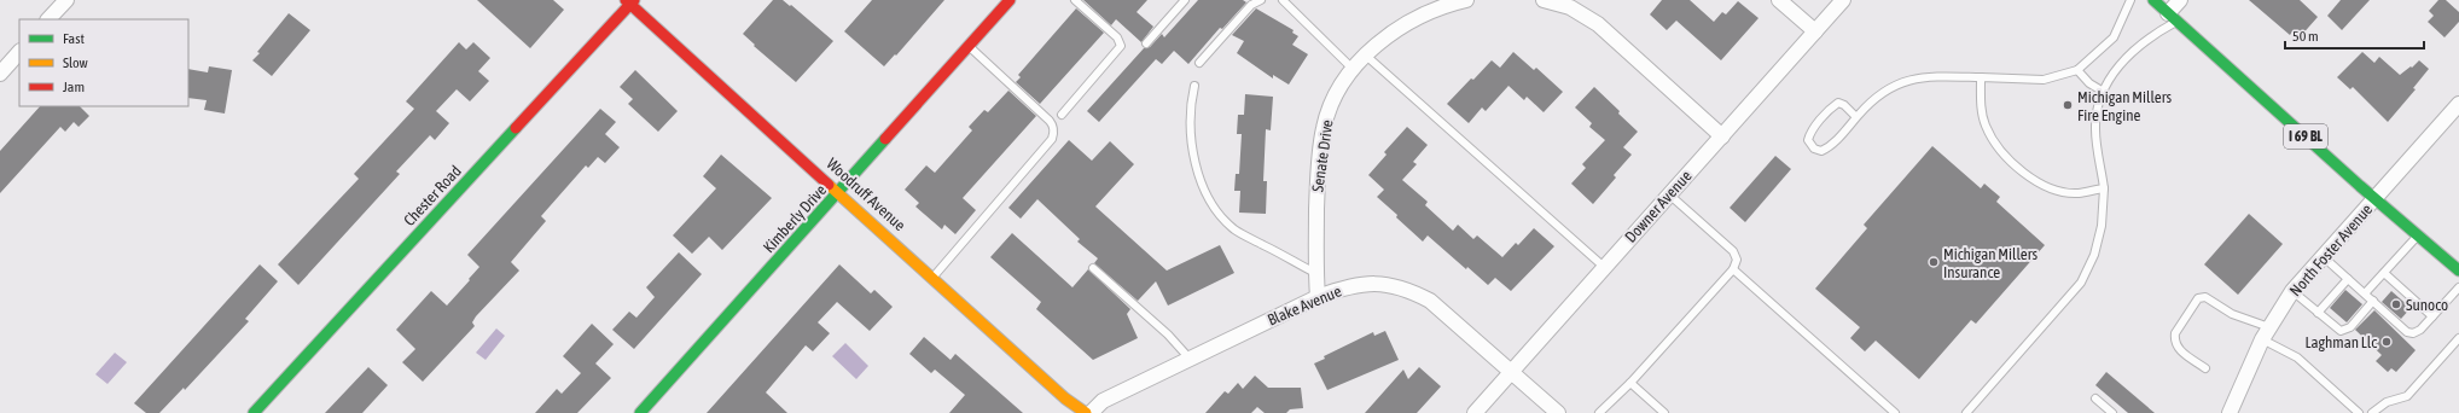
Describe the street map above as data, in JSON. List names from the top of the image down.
{
  "streets": {
    "street": [
      "I 69 BL",
      "Senate Drive",
      "Woodruff Avenue",
      "Chester Road",
      "Downer Avenue",
      "Kimberly Drive",
      "North Foster Avenue",
      "Blake Avenue"
    ]
  },
  "crossings": [
    ["I 69 BL", "North Foster Avenue"],
    ["Senate Drive", "Blake Avenue"],
    ["Woodruff Avenue", "Chester Road"],
    ["Woodruff Avenue", "Kimberly Drive"],
    ["Downer Avenue", "Blake Avenue"]
  ],
  "places": [
    "Michigan Millers Fire Engine",
    "Michigan Millers Insurance",
    "Sunoco",
    "Laghman Llc"
  ],
  "legend": ["Fast", "Slow", "Jam"],
  "scale_bar": "50 m"
}
